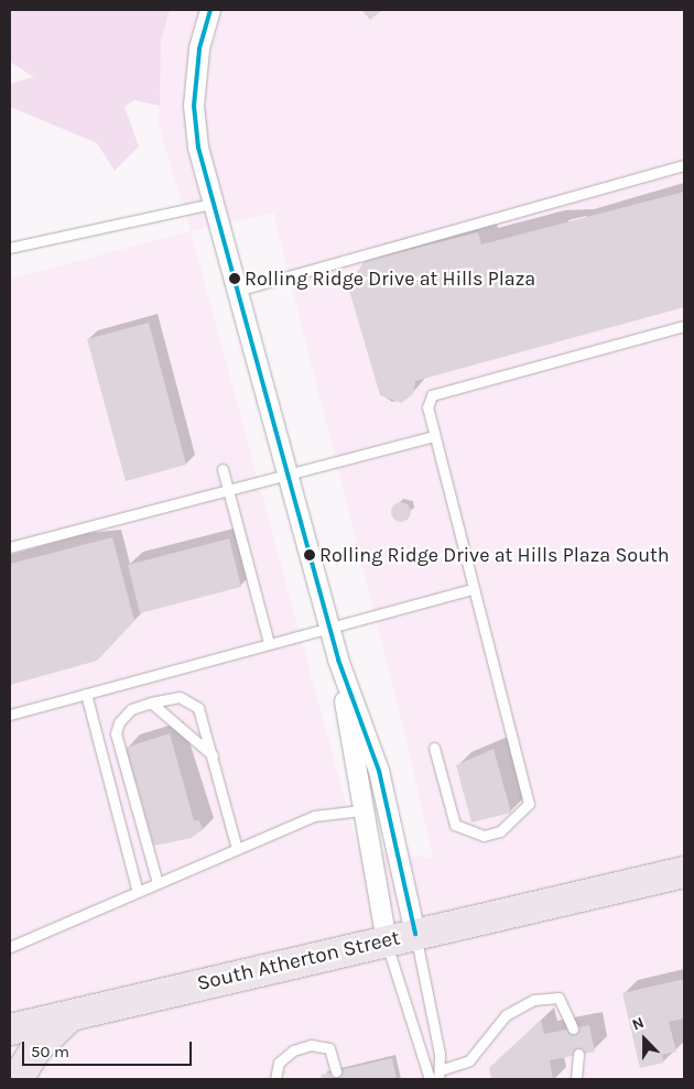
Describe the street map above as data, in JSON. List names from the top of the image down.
{
  "streets": {
    "main road": ["South Atherton Street"]
  },
  "places": ["Rolling Ridge Drive at Hills Plaza", "Rolling Ridge Drive at Hills Plaza South"],
  "scale_bar": "50 m",
  "north": "top"
}
